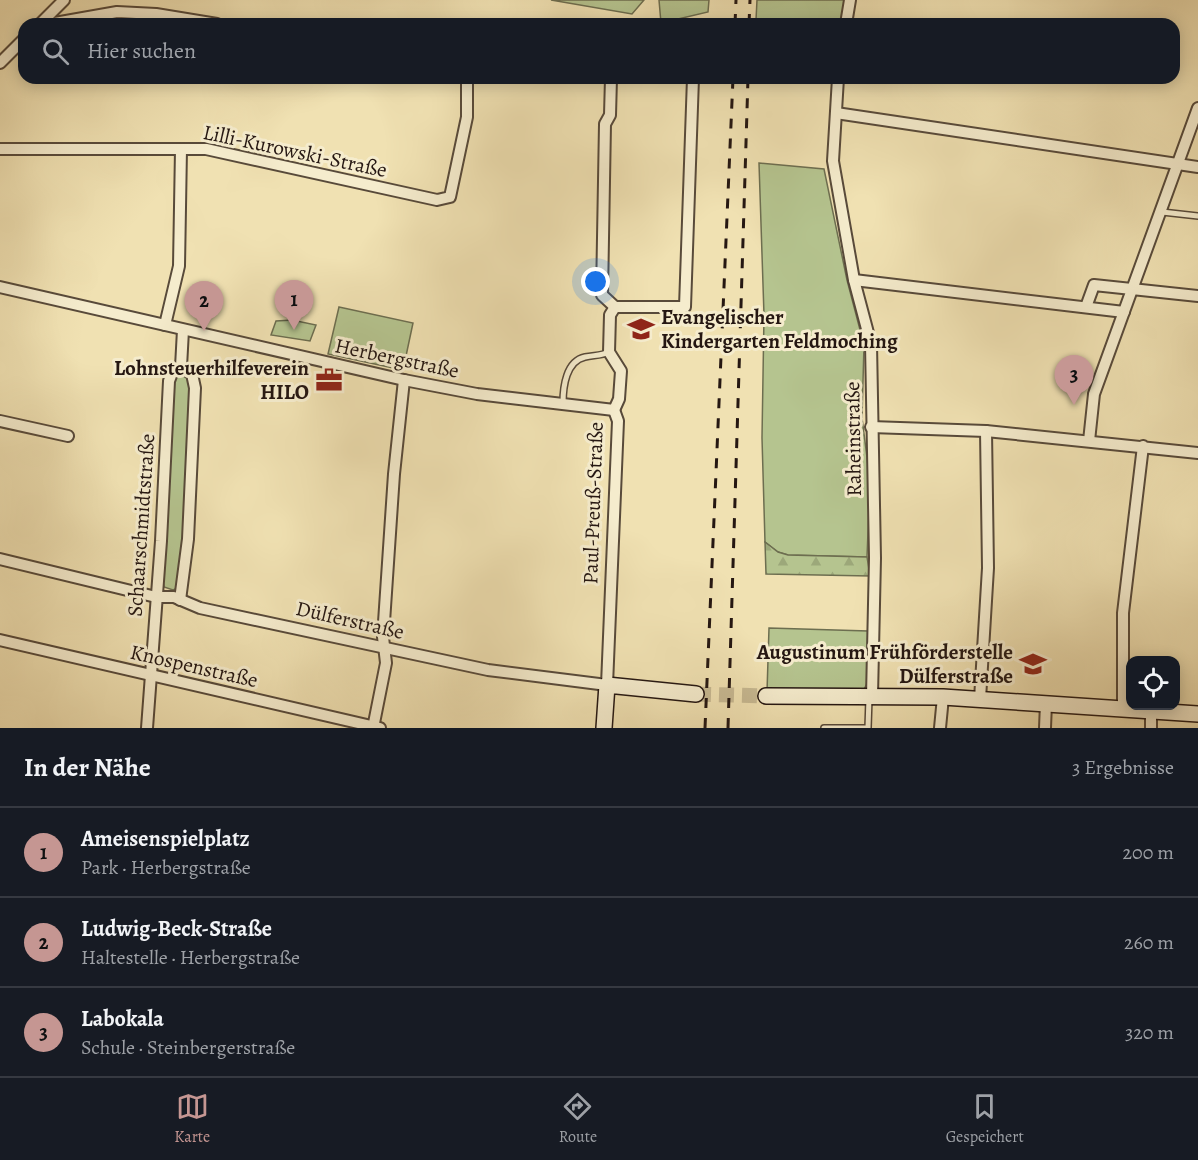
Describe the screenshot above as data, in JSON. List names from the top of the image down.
{
  "streets": {
    "main road": ["Paul-Preuß-Straße", "Dülferstraße"],
    "street": [
      "Lilli-Kurowski-Straße",
      "Herbergstraße",
      "Raheinstraße",
      "Schaarschmidtstraße",
      "Knospenstraße"
    ]
  },
  "crossings": [
    ["Herbergstraße", "Paul-Preuß-Straße"],
    ["Herbergstraße", "Schaarschmidtstraße"],
    ["Paul-Preuß-Straße", "Dülferstraße"],
    ["Schaarschmidtstraße", "Dülferstraße"],
    ["Schaarschmidtstraße", "Knospenstraße"]
  ],
  "places": {
    "school or university": ["Evangelischer Kindergarten Feldmoching", "Augustinum Frühförderstelle Dülferstraße"],
    "office": ["Lohnsteuerhilfeverein HILO"]
  },
  "page": {
    "search": "Hier suchen",
    "pins": ["1", "2", "3"],
    "heading": ["In der Nähe", "3 Ergebnisse"],
    "list": [
      {
        "mark": "1",
        "name": "Ameisenspielplatz",
        "note": "Park · Herbergstraße",
        "value": "200 m"
      },
      {
        "mark": "2",
        "name": "Ludwig-Beck-Straße",
        "note": "Haltestelle · Herbergstraße",
        "value": "260 m"
      },
      {
        "mark": "3",
        "name": "Labokala",
        "note": "Schule · Steinbergerstraße",
        "value": "320 m"
      }
    ],
    "nav": ["Karte", "Route", "Gespeichert"]
  }
}
